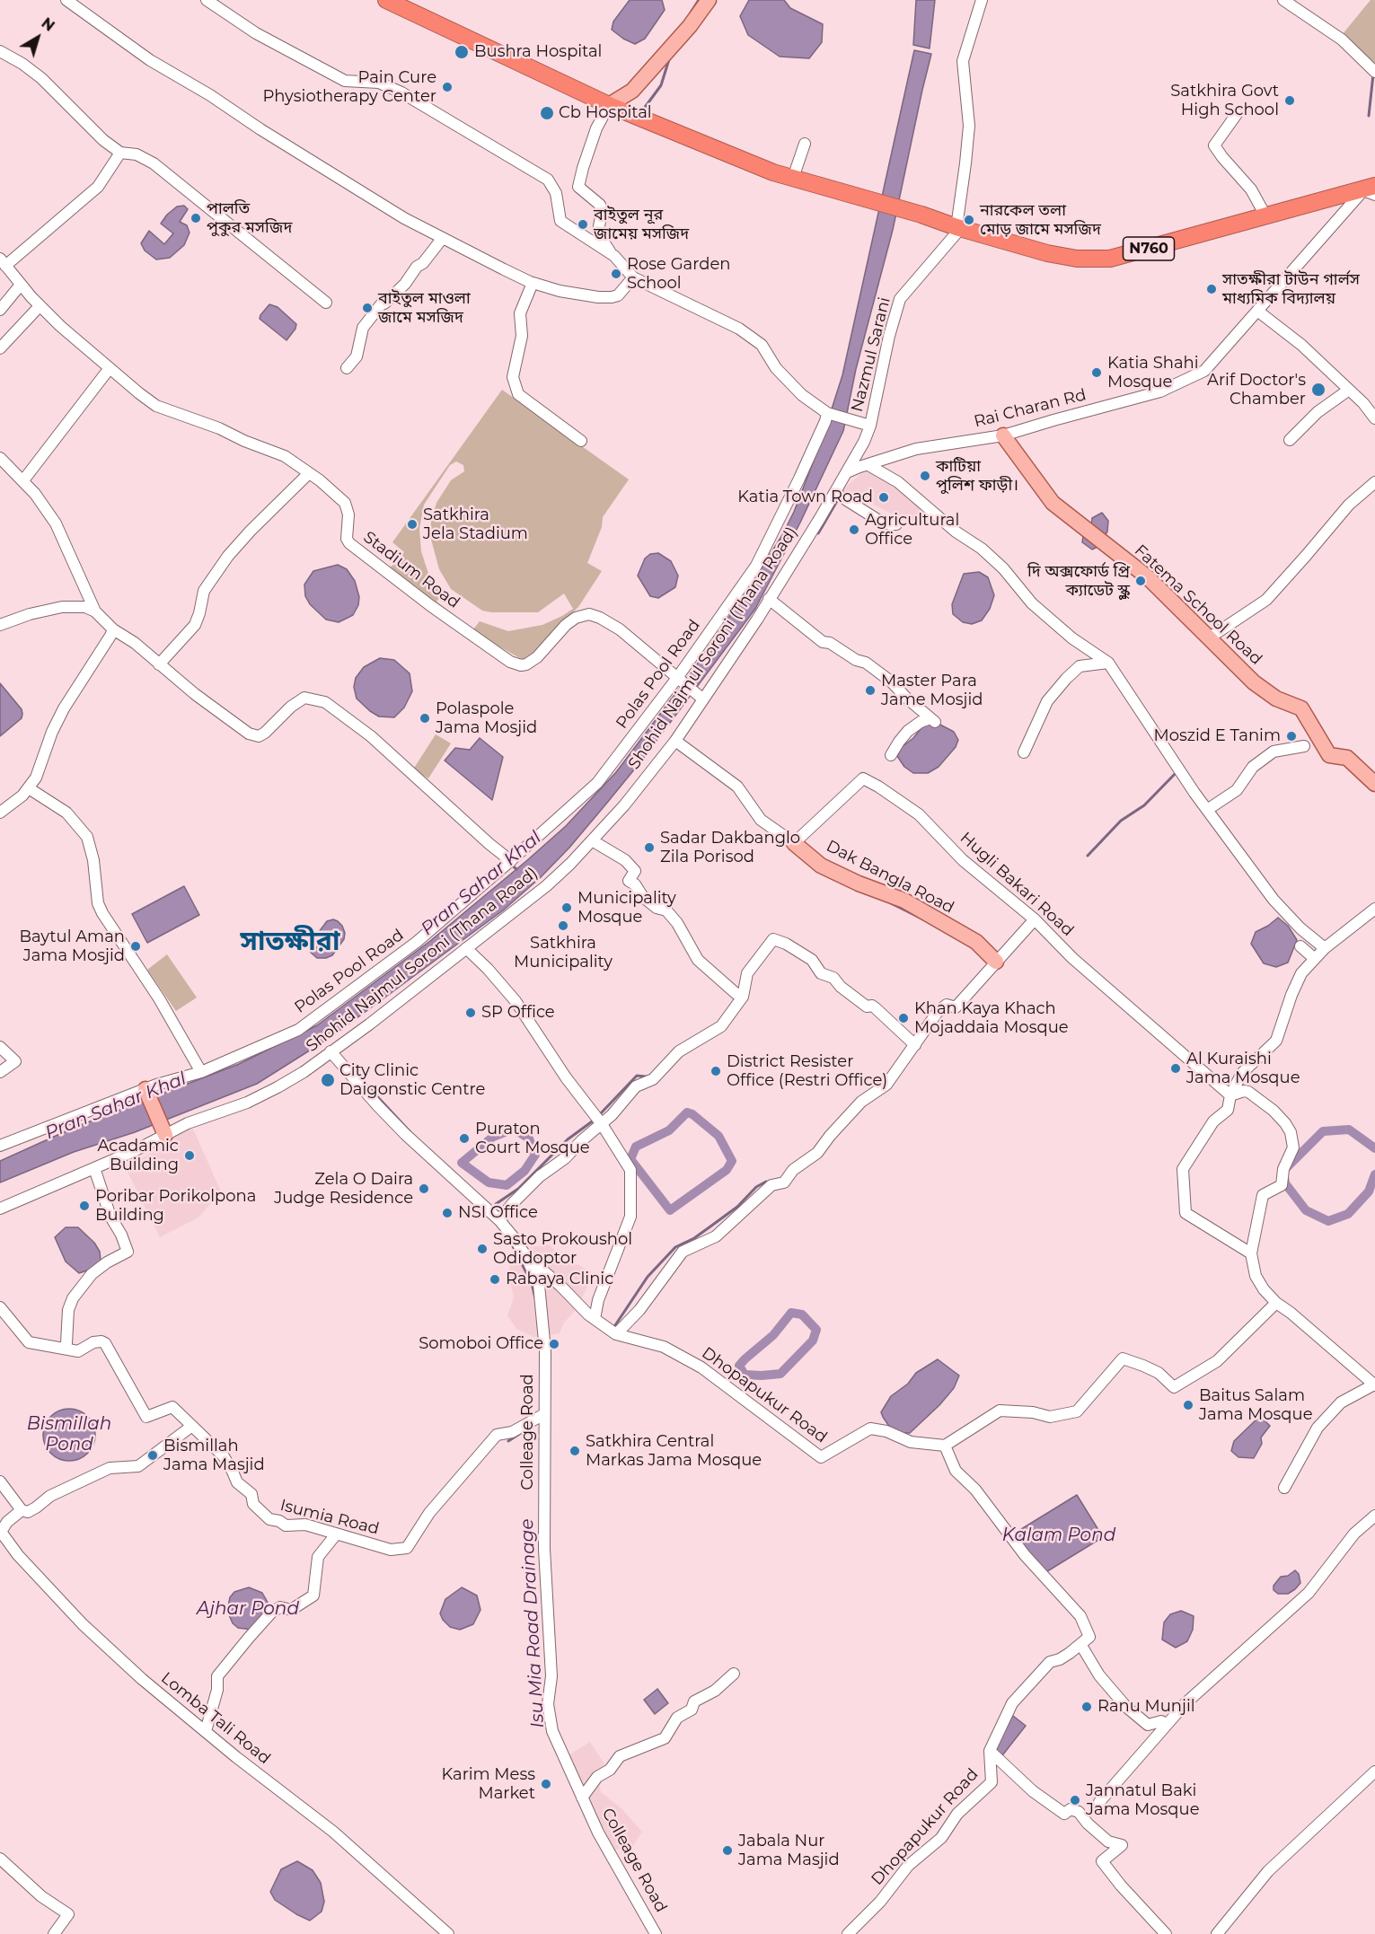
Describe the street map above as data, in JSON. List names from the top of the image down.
{
  "streets": {
    "highway": ["N760"],
    "main road": ["Fatema School Road", "Dak Bangla Road"],
    "street": [
      "Nazmul Sarani",
      "Rai Charan Rd",
      "Stadium Road",
      "Shohid Najmul Soroni (Thana Road)",
      "Polas Pool Road",
      "Hugli Bakari Road",
      "Dhopapukur Road",
      "Colleage Road",
      "Isumia Road",
      "Lomba Tali Road"
    ]
  },
  "crossings": [
    ["N760", "Nazmul Sarani"],
    ["N760", "Rai Charan Rd"],
    ["Nazmul Sarani", "Rai Charan Rd"],
    ["Nazmul Sarani", "Shohid Najmul Soroni (Thana Road)"],
    ["Rai Charan Rd", "Fatema School Road"],
    ["Rai Charan Rd", "Shohid Najmul Soroni (Thana Road)"],
    ["Stadium Road", "Shohid Najmul Soroni (Thana Road)"],
    ["Stadium Road", "Polas Pool Road"],
    ["Shohid Najmul Soroni (Thana Road)", "Colleage Road"],
    ["Dak Bangla Road", "Hugli Bakari Road"],
    ["Dhopapukur Road", "Colleage Road"],
    ["Colleage Road", "Isumia Road"]
  ],
  "districts": ["সাতক্ষীরা"],
  "water": [
    "Pran Sahar Khal",
    "Bismillah Pond",
    "Kalam Pond",
    "Ajhar Pond",
    "Isu Mia Road Drainage"
  ],
  "places": [
    "Bushra Hospital",
    "Pain Cure Physiotherapy Center",
    "Satkhira Govt High School",
    "Cb Hospital",
    "পালতি পুকুর মসজিদ",
    "নারকেল তলা মোড় জামে মসজিদ",
    "বাইতুল নূর জামেয় মসজিদ",
    "Rose Garden School",
    "সাতক্ষীরা টাউন গার্লস মাধ্যমিক বিদ্যালয়",
    "বাইতুল মাওলা জামে মসজিদ",
    "Katia Shahi Mosque",
    "Arif Doctor's Chamber",
    "কাটিয়া পুলিশ ফাড়ী।",
    "Katia Town Road",
    "Satkhira Jela Stadium",
    "Agricultural Office",
    "দি অক্সফোর্ড প্রি ক্যাডেট স্কুল",
    "Master Para Jame Mosjid",
    "Polaspole Jama Mosjid",
    "Moszid E Tanim",
    "Sadar Dakbanglo Zila Porisod",
    "Municipality Mosque",
    "Satkhira Municipality",
    "Baytul Aman Jama Mosjid",
    "SP Office",
    "Khan Kaya Khach Mojaddaia Mosque",
    "Al Kuraishi Jama Mosque",
    "District Resister Office (Restri Office)",
    "City Clinic Daigonstic Centre",
    "Puraton Court Mosque",
    "Acadamic Building",
    "Zela O Daira Judge Residence",
    "Poribar Porikolpona Building",
    "NSI Office",
    "Sasto Prokoushol Odidoptor",
    "Rabaya Clinic",
    "Somoboi Office",
    "Baitus Salam Jama Mosque",
    "Satkhira Central Markas Jama Mosque",
    "Bismillah Jama Masjid",
    "Ranu Munjil",
    "Karim Mess Market",
    "Jannatul Baki Jama Mosque",
    "Jabala Nur Jama Masjid"
  ],
  "north": "top right"
}
